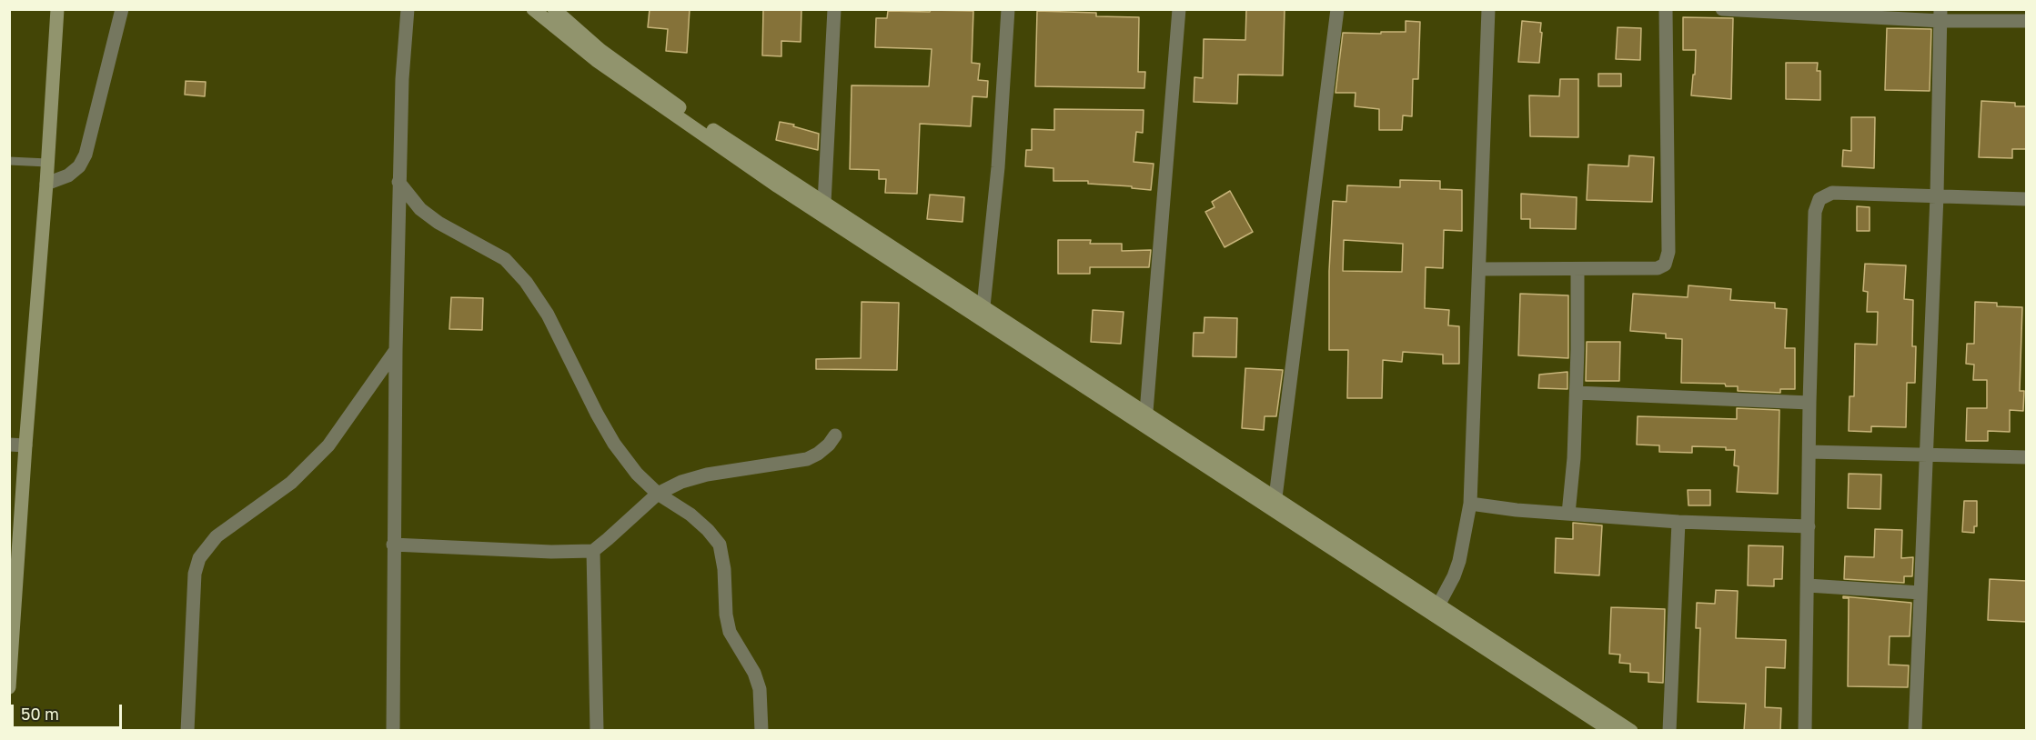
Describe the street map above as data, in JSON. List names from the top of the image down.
{
  "scale_bar": "50 m"
}
